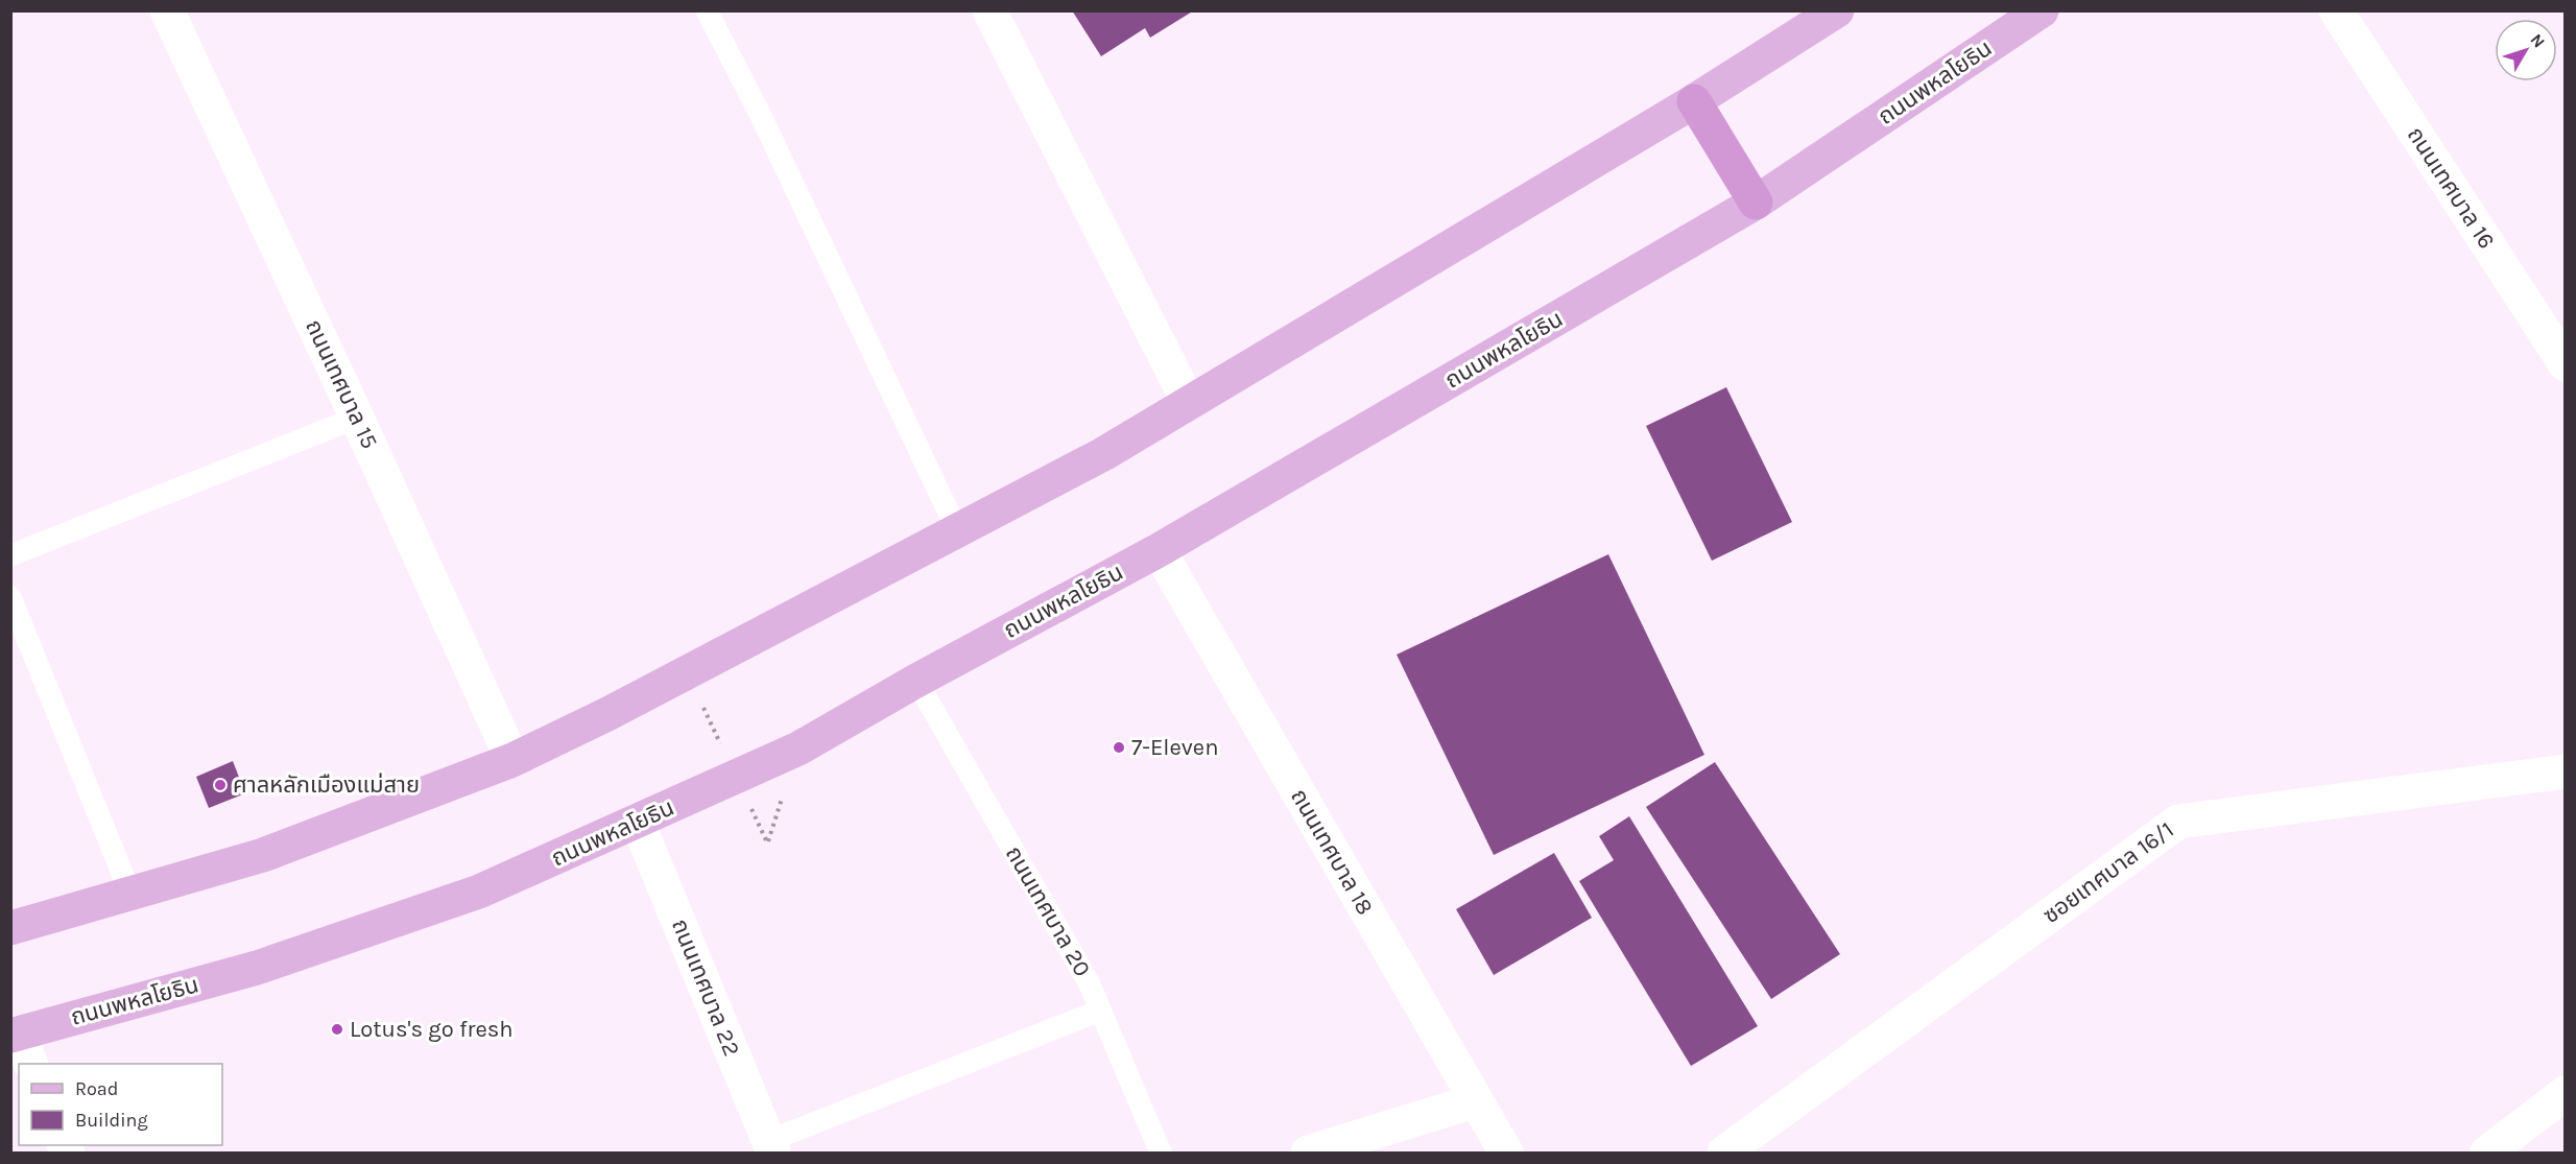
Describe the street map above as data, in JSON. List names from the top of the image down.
{
  "streets": {
    "main road": ["ถนนพหลโยธิน"],
    "street": [
      "ถนนเทศบาล 16",
      "ถนนเทศบาล 15",
      "ถนนเทศบาล 18",
      "ซอยเทศบาล 16/1",
      "ถนนเทศบาล 22"
    ],
    "lane": ["ถนนเทศบาล 20"]
  },
  "crossings": [
    ["ถนนพหลโยธิน", "ถนนเทศบาล 18"],
    ["ถนนพหลโยธิน", "ถนนเทศบาล 20"],
    ["ถนนพหลโยธิน", "ถนนเทศบาล 22"]
  ],
  "places": ["7-Eleven", "ศาลหลักเมืองแม่สาย", "Lotus's go fresh"],
  "legend": ["Road", "Building"],
  "north": "top right"
}
